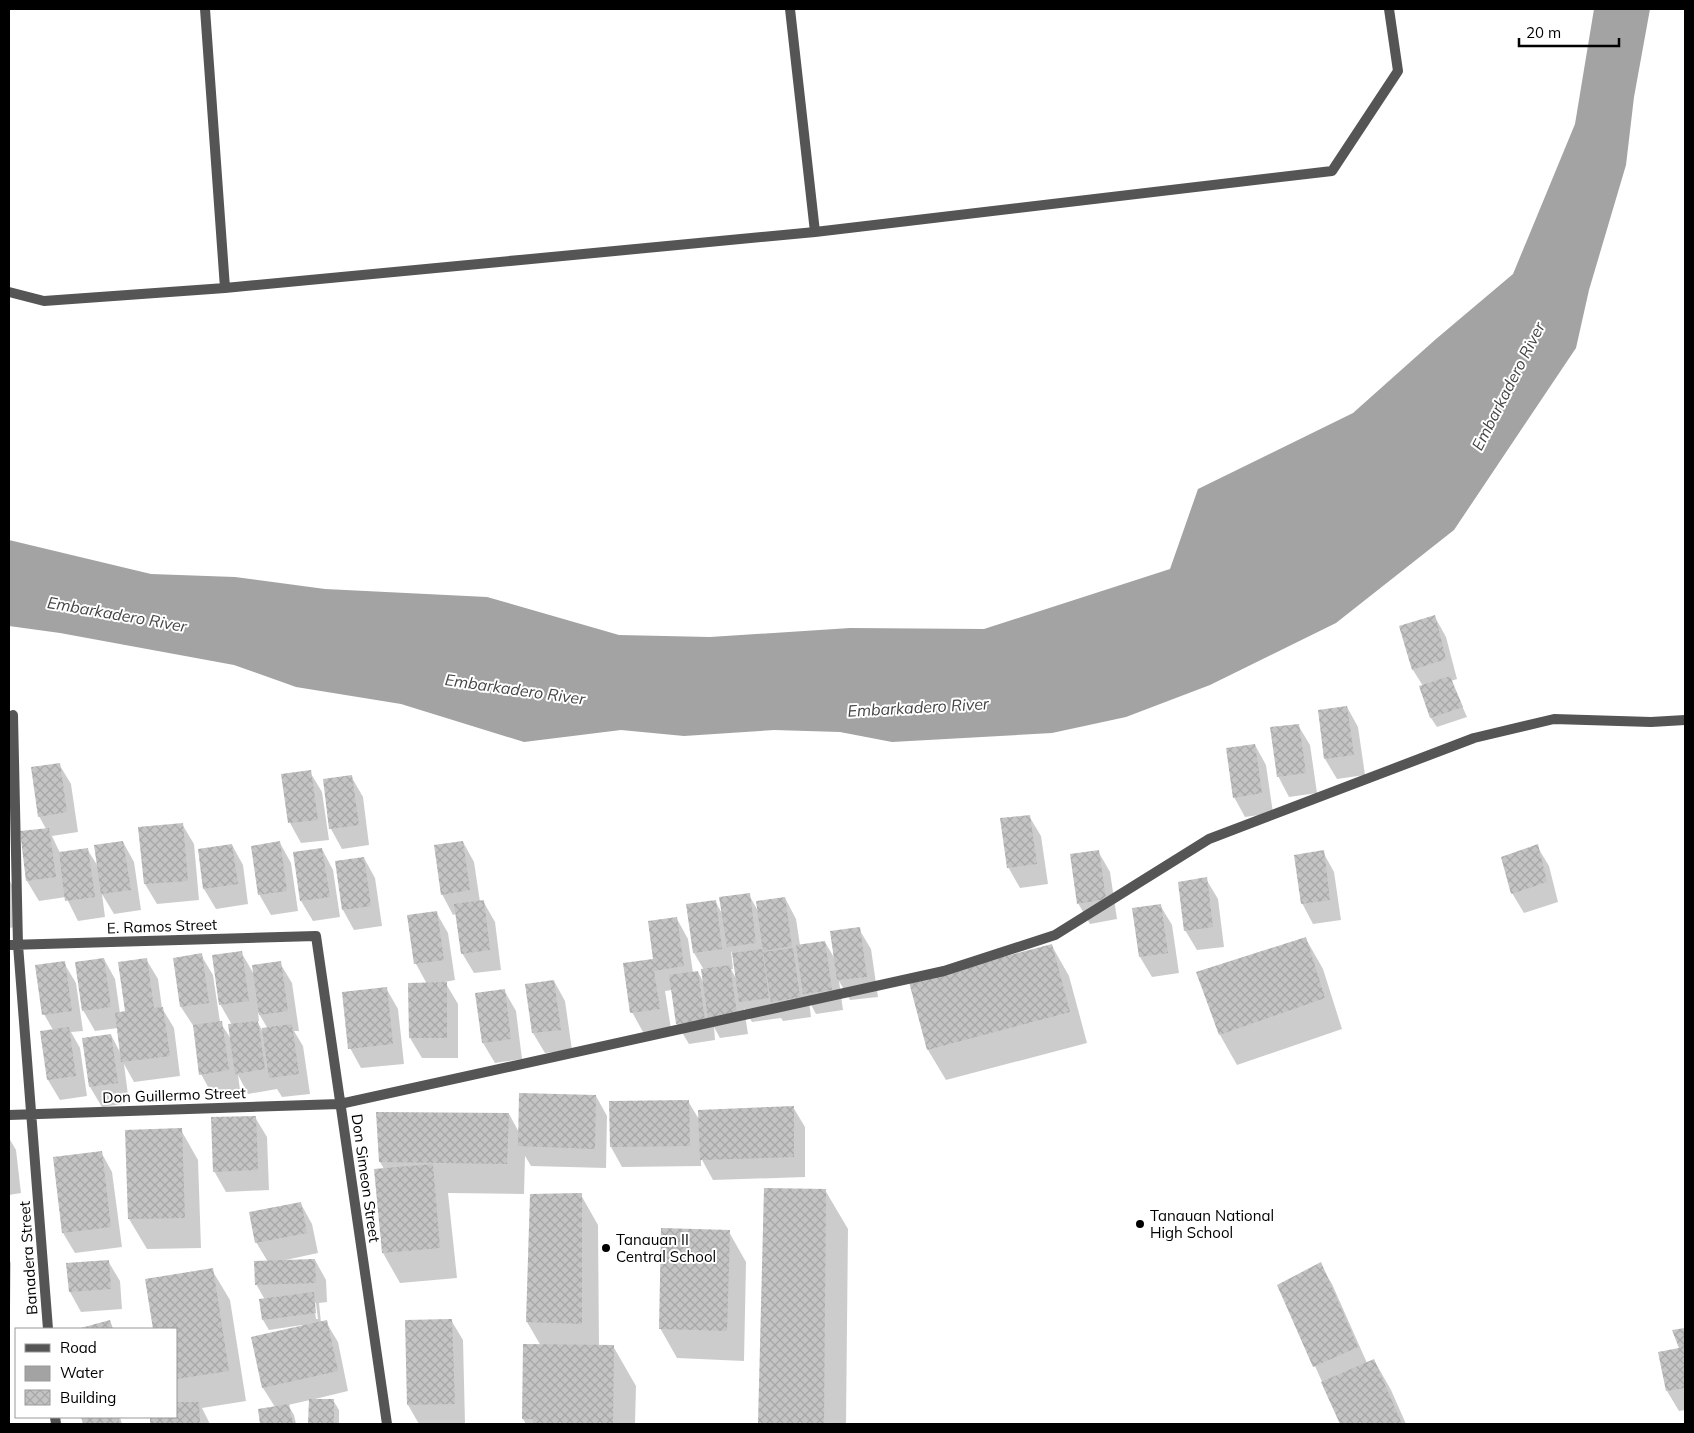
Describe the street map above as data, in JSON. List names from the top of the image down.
{
  "streets": {
    "street": [
      "E. Ramos Street",
      "Don Guillermo Street",
      "Don Simeon Street",
      "Banadera Street"
    ]
  },
  "crossings": [
    ["E. Ramos Street", "Don Simeon Street"],
    ["E. Ramos Street", "Banadera Street"],
    ["Don Guillermo Street", "Don Simeon Street"],
    ["Don Guillermo Street", "Banadera Street"]
  ],
  "water": ["Embarkadero River"],
  "places": ["Tanauan National High School", "Tanauan II Central School"],
  "legend": ["Road", "Water", "Building"],
  "scale_bar": "20 m"
}
